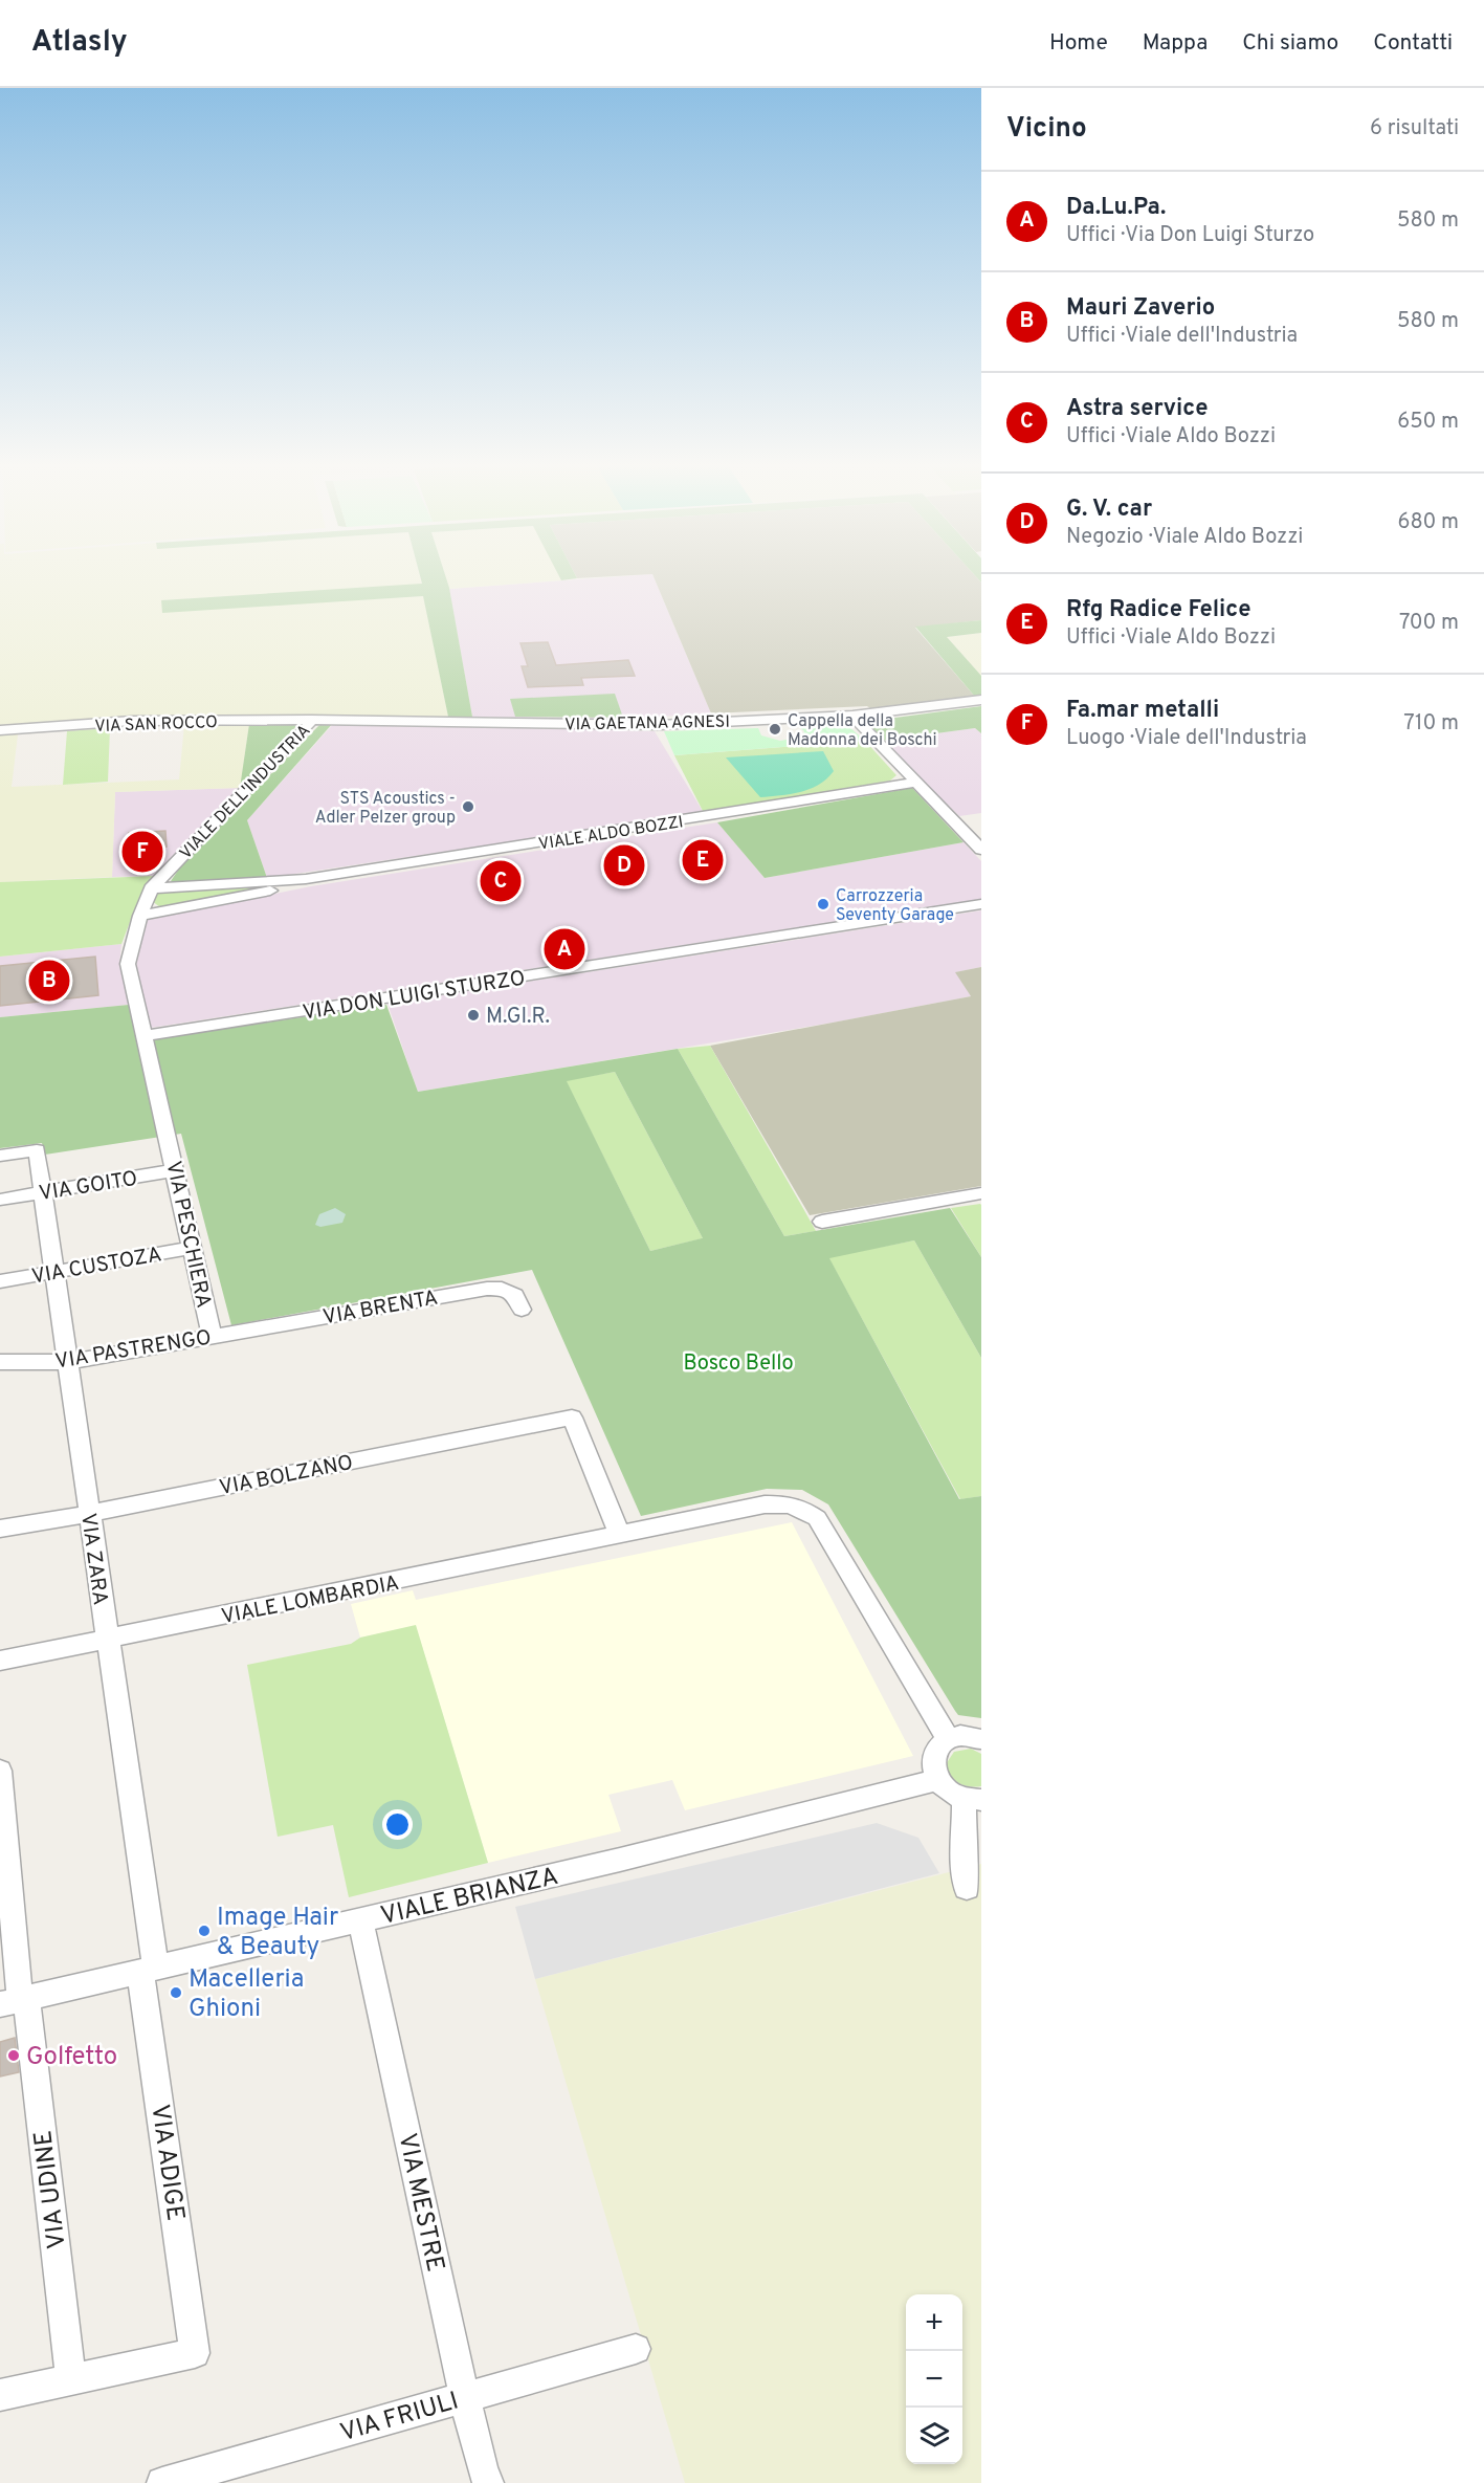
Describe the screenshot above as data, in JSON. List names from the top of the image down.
{
  "streets": {
    "street": [
      "VIA GAETANA AGNESI",
      "VIA SAN ROCCO",
      "VIALE DELL'INDUSTRIA",
      "VIALE ALDO BOZZI",
      "VIA DON LUIGI STURZO",
      "VIA GOITO",
      "VIA PESCHIERA",
      "VIA CUSTOZA",
      "VIA BRENTA",
      "VIA PASTRENGO",
      "VIA BOLZANO",
      "VIA ZARA",
      "VIALE LOMBARDIA",
      "VIALE BRIANZA",
      "VIA ADIGE",
      "VIA UDINE",
      "VIA MESTRE",
      "VIA FRIULI"
    ]
  },
  "crossings": [
    ["VIA GAETANA AGNESI", "VIA SAN ROCCO"],
    ["VIA GAETANA AGNESI", "VIALE DELL'INDUSTRIA"],
    ["VIA SAN ROCCO", "VIALE DELL'INDUSTRIA"],
    ["VIALE DELL'INDUSTRIA", "VIALE ALDO BOZZI"],
    ["VIALE DELL'INDUSTRIA", "VIA DON LUIGI STURZO"],
    ["VIALE DELL'INDUSTRIA", "VIA PESCHIERA"],
    ["VIA DON LUIGI STURZO", "VIA PESCHIERA"],
    ["VIA GOITO", "VIA PESCHIERA"],
    ["VIA GOITO", "VIA ZARA"],
    ["VIA PESCHIERA", "VIA CUSTOZA"],
    ["VIA PESCHIERA", "VIA BRENTA"],
    ["VIA PESCHIERA", "VIA PASTRENGO"],
    ["VIA CUSTOZA", "VIA ZARA"],
    ["VIA BRENTA", "VIA PASTRENGO"],
    ["VIA PASTRENGO", "VIA ZARA"],
    ["VIA BOLZANO", "VIA ZARA"],
    ["VIA BOLZANO", "VIALE LOMBARDIA"],
    ["VIA ZARA", "VIALE LOMBARDIA"],
    ["VIA ZARA", "VIALE BRIANZA"],
    ["VIA ZARA", "VIA ADIGE"],
    ["VIALE BRIANZA", "VIA ADIGE"],
    ["VIALE BRIANZA", "VIA UDINE"],
    ["VIALE BRIANZA", "VIA MESTRE"],
    ["VIA ADIGE", "VIA UDINE"],
    ["VIA MESTRE", "VIA FRIULI"]
  ],
  "parks": ["Bosco Bello"],
  "places": [
    "Cappella della Madonna dei Boschi",
    "STS Acoustics - Adler Pelzer group",
    "Carrozzeria Seventy Garage",
    "M.GI.R.",
    "Image Hair & Beauty",
    "Macelleria Ghioni",
    "Golfetto"
  ],
  "page": {
    "header": "Atlasly",
    "nav": [
      "Home",
      "Mappa",
      "Chi siamo",
      "Contatti"
    ],
    "heading": ["Vicino", "6 risultati"],
    "list": [
      {
        "mark": "A",
        "name": "Da.Lu.Pa.",
        "note": "Uffici · Via Don Luigi Sturzo",
        "value": "580 m"
      },
      {
        "mark": "B",
        "name": "Mauri Zaverio",
        "note": "Uffici · Viale dell'Industria",
        "value": "580 m"
      },
      {
        "mark": "C",
        "name": "Astra service",
        "note": "Uffici · Viale Aldo Bozzi",
        "value": "650 m"
      },
      {
        "mark": "D",
        "name": "G. V. car",
        "note": "Negozio · Viale Aldo Bozzi",
        "value": "680 m"
      },
      {
        "mark": "E",
        "name": "Rfg Radice Felice",
        "note": "Uffici · Viale Aldo Bozzi",
        "value": "700 m"
      },
      {
        "mark": "F",
        "name": "Fa.mar metalli",
        "note": "Luogo · Viale dell'Industria",
        "value": "710 m"
      }
    ],
    "pins": [
      "F",
      "E",
      "D",
      "C",
      "A",
      "B"
    ],
    "map_buttons": ["+", "−"]
  }
}
